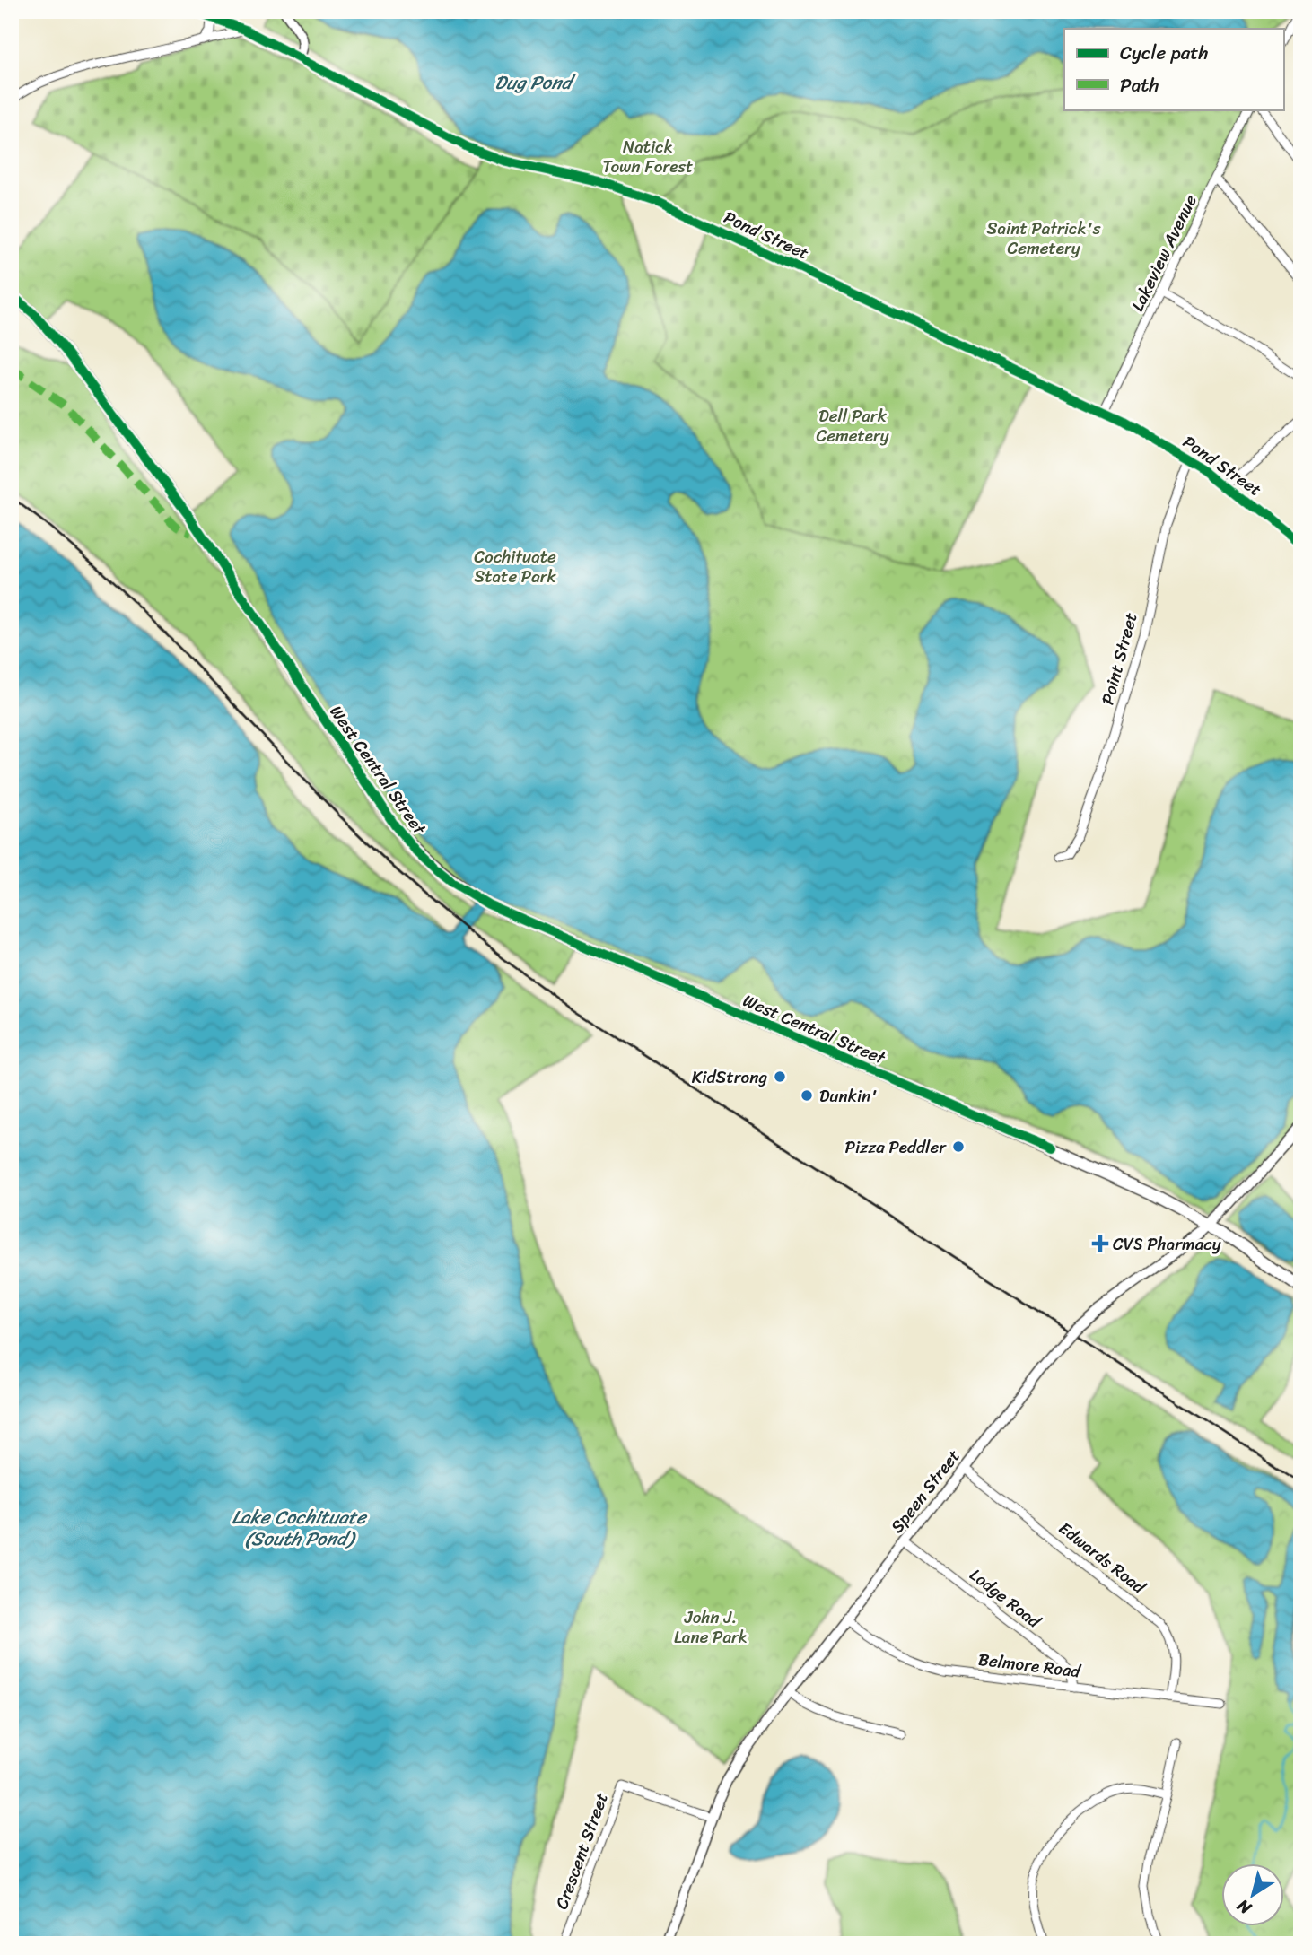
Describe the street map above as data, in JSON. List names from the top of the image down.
{
  "streets": {
    "main road": ["West Central Street"],
    "street": [
      "Pond Street",
      "Lakeview Avenue",
      "Point Street",
      "Speen Street",
      "Edwards Road",
      "Lodge Road",
      "Belmore Road",
      "Crescent Street"
    ]
  },
  "crossings": [
    ["Pond Street", "Lakeview Avenue"],
    ["Pond Street", "Point Street"],
    ["West Central Street", "Speen Street"],
    ["Speen Street", "Edwards Road"],
    ["Speen Street", "Lodge Road"],
    ["Speen Street", "Belmore Road"],
    ["Speen Street", "Crescent Street"],
    ["Edwards Road", "Belmore Road"],
    ["Lodge Road", "Belmore Road"]
  ],
  "water": ["Dug Pond", "Lake Cochituate (South Pond)"],
  "parks": [
    "Natick Town Forest",
    "Saint Patrick's Cemetery",
    "Dell Park Cemetery",
    "Cochituate State Park",
    "John J. Lane Park"
  ],
  "places": {
    "other": ["KidStrong", "Dunkin'", "Pizza Peddler"],
    "health": ["CVS Pharmacy"]
  },
  "legend": ["Cycle path", "Path"],
  "north": "bottom left"
}
